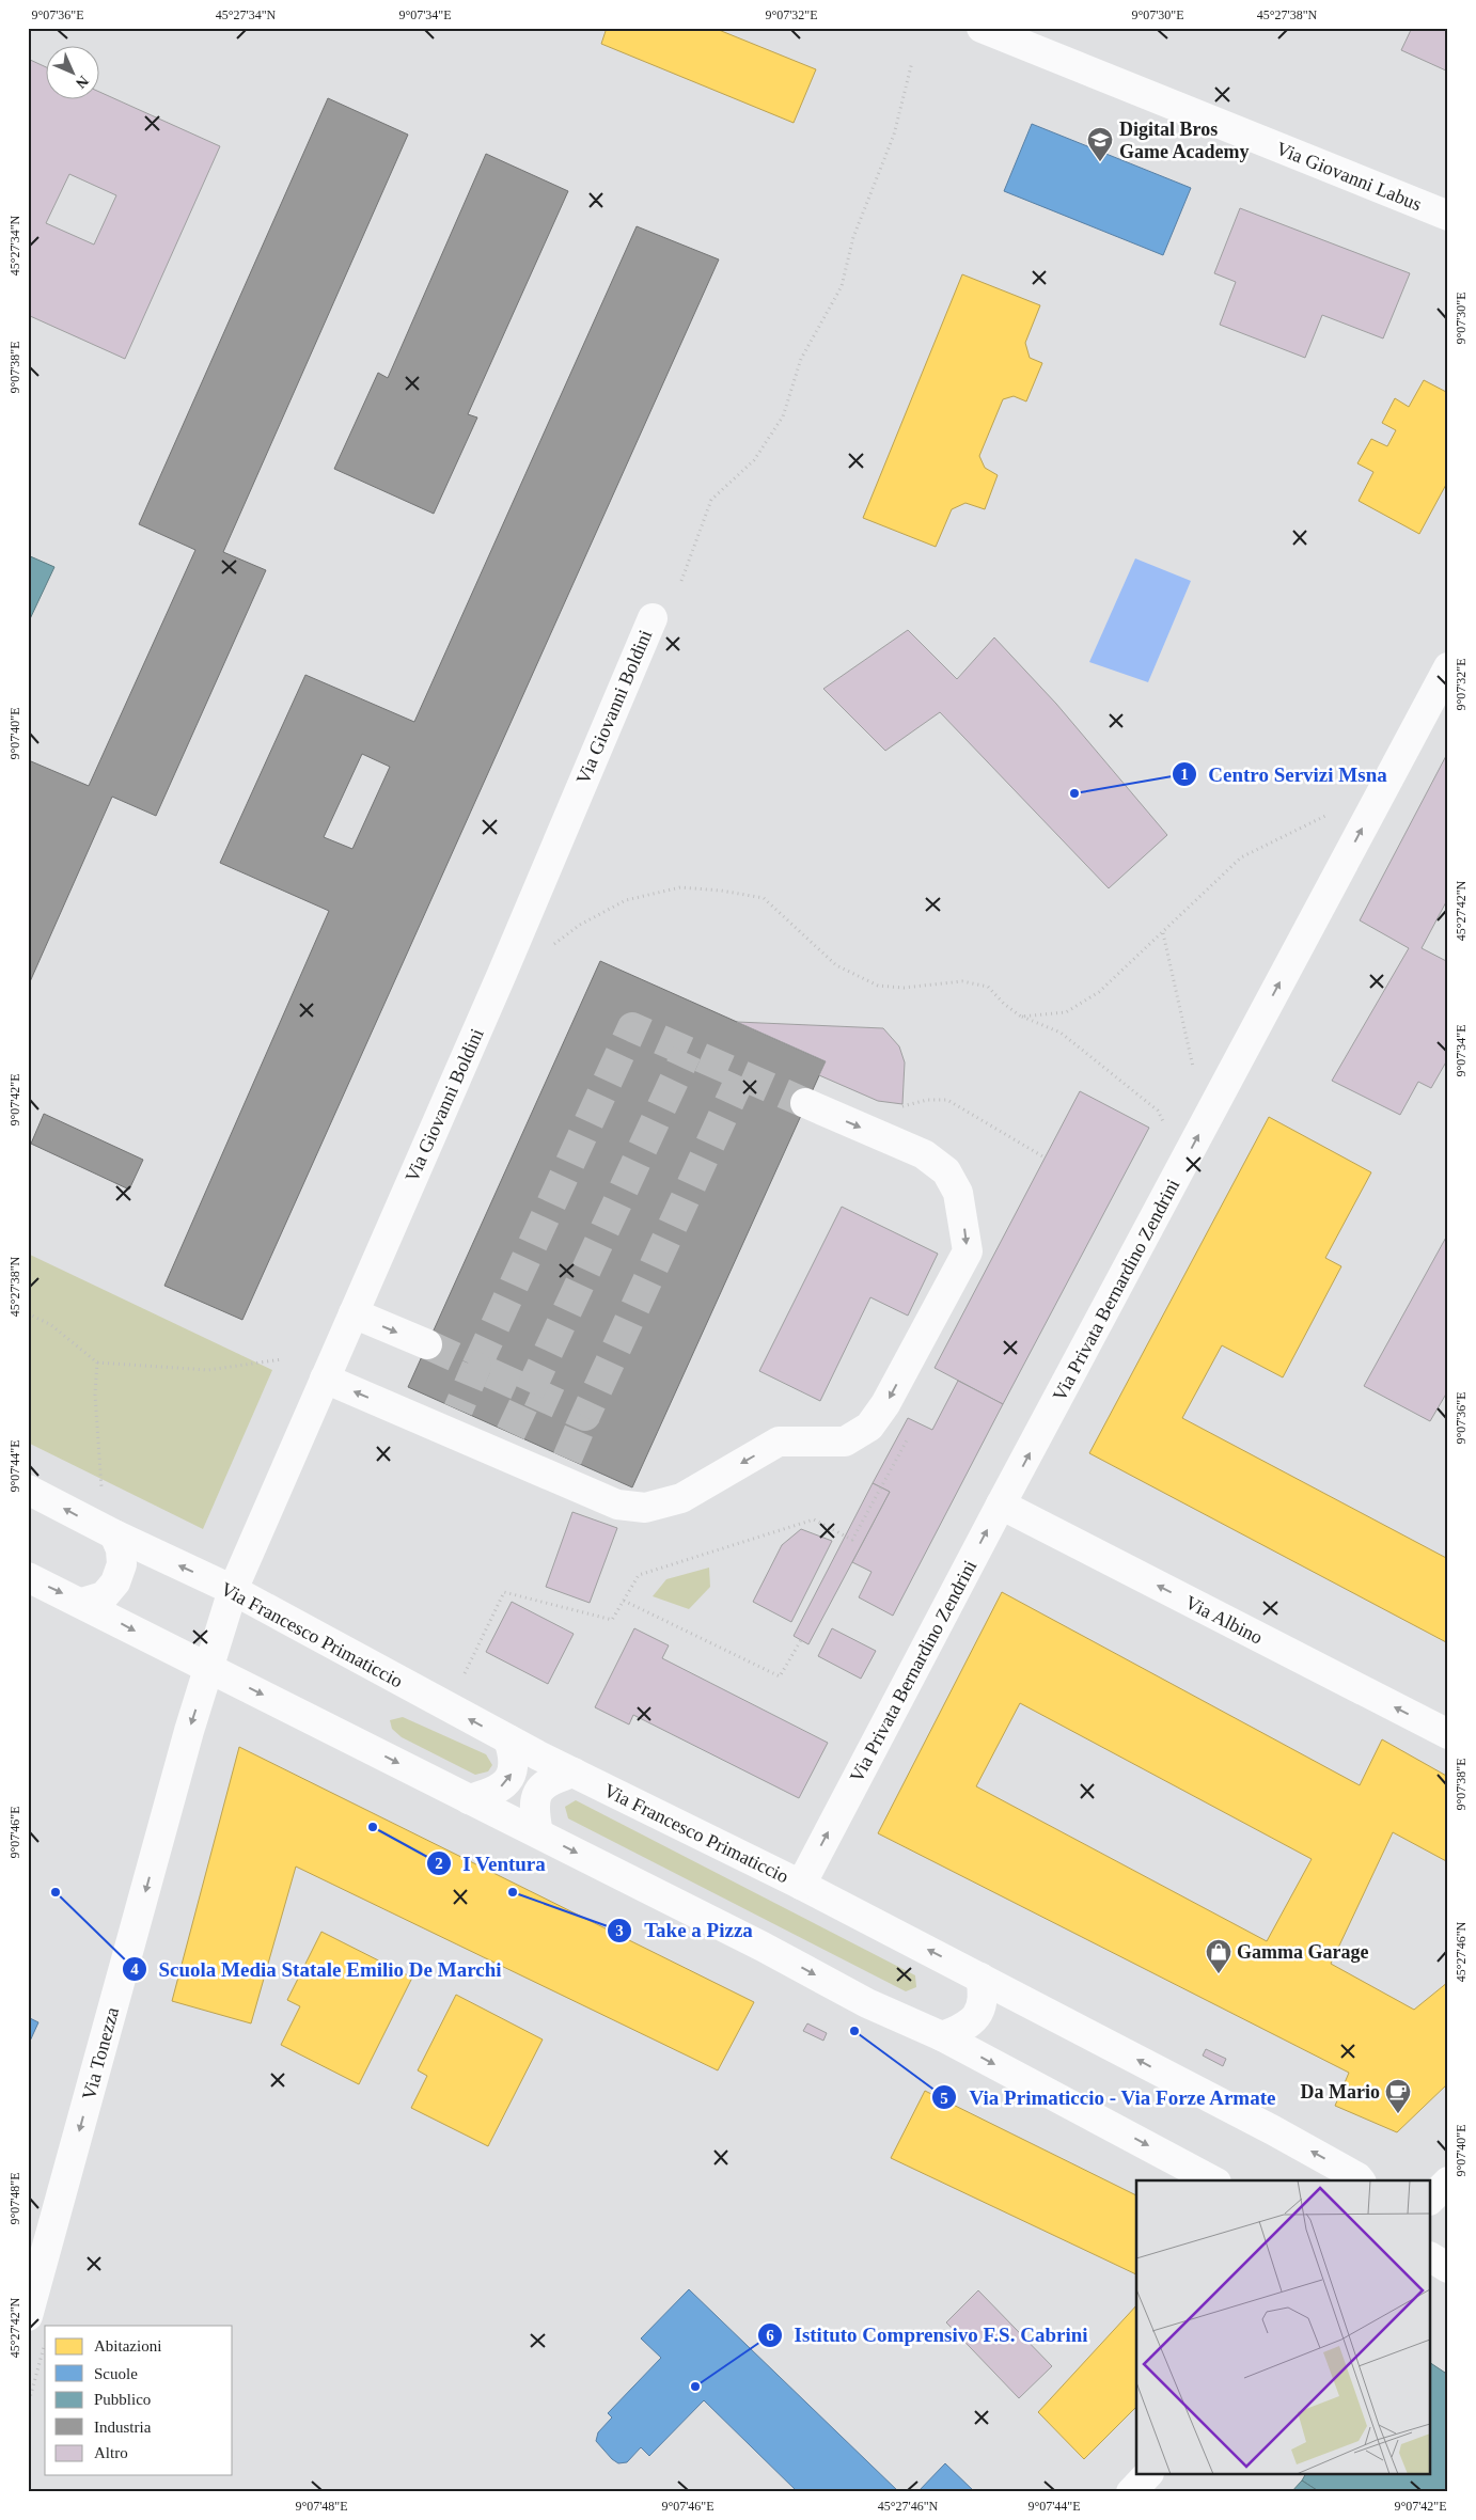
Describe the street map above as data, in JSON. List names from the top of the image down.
{
  "streets": {
    "street": [
      "Via Giovanni Labus",
      "Via Giovanni Boldini",
      "Via Privata Bernardino Zendrini",
      "Via Albino",
      "Via Francesco Primaticcio",
      "Via Tonezza"
    ]
  },
  "crossings": [
    ["Via Giovanni Boldini", "Via Francesco Primaticcio"],
    ["Via Giovanni Boldini", "Via Tonezza"],
    ["Via Privata Bernardino Zendrini", "Via Albino"],
    ["Via Privata Bernardino Zendrini", "Via Francesco Primaticcio"],
    ["Via Francesco Primaticcio", "Via Tonezza"]
  ],
  "one_way": ["Via Privata Bernardino Zendrini", "Via Albino", "Via Tonezza"],
  "places": {
    "school or university": ["Digital Bros Game Academy"],
    "other": [
      "Centro Servizi Msna",
      "I Ventura",
      "Scuola Media Statale Emilio De Marchi",
      "Take a Pizza",
      "Via Primaticcio - Via Forze Armate",
      "Istituto Comprensivo F.S. Cabrini"
    ],
    "shop": ["Gamma Garage"],
    "cafe": ["Da Mario"]
  },
  "legend": [
    "Abitazioni",
    "Scuole",
    "Pubblico",
    "Industria",
    "Altro"
  ],
  "north": "bottom right",
  "coordinates": [
    "9°07'36\"E",
    "45°27'34\"N",
    "9°07'34\"E",
    "9°07'32\"E",
    "9°07'30\"E",
    "45°27'38\"N",
    "9°07'38\"E",
    "9°07'40\"E",
    "45°27'42\"N",
    "9°07'42\"E",
    "9°07'44\"E",
    "9°07'46\"E",
    "45°27'46\"N",
    "9°07'48\"E"
  ]
}
